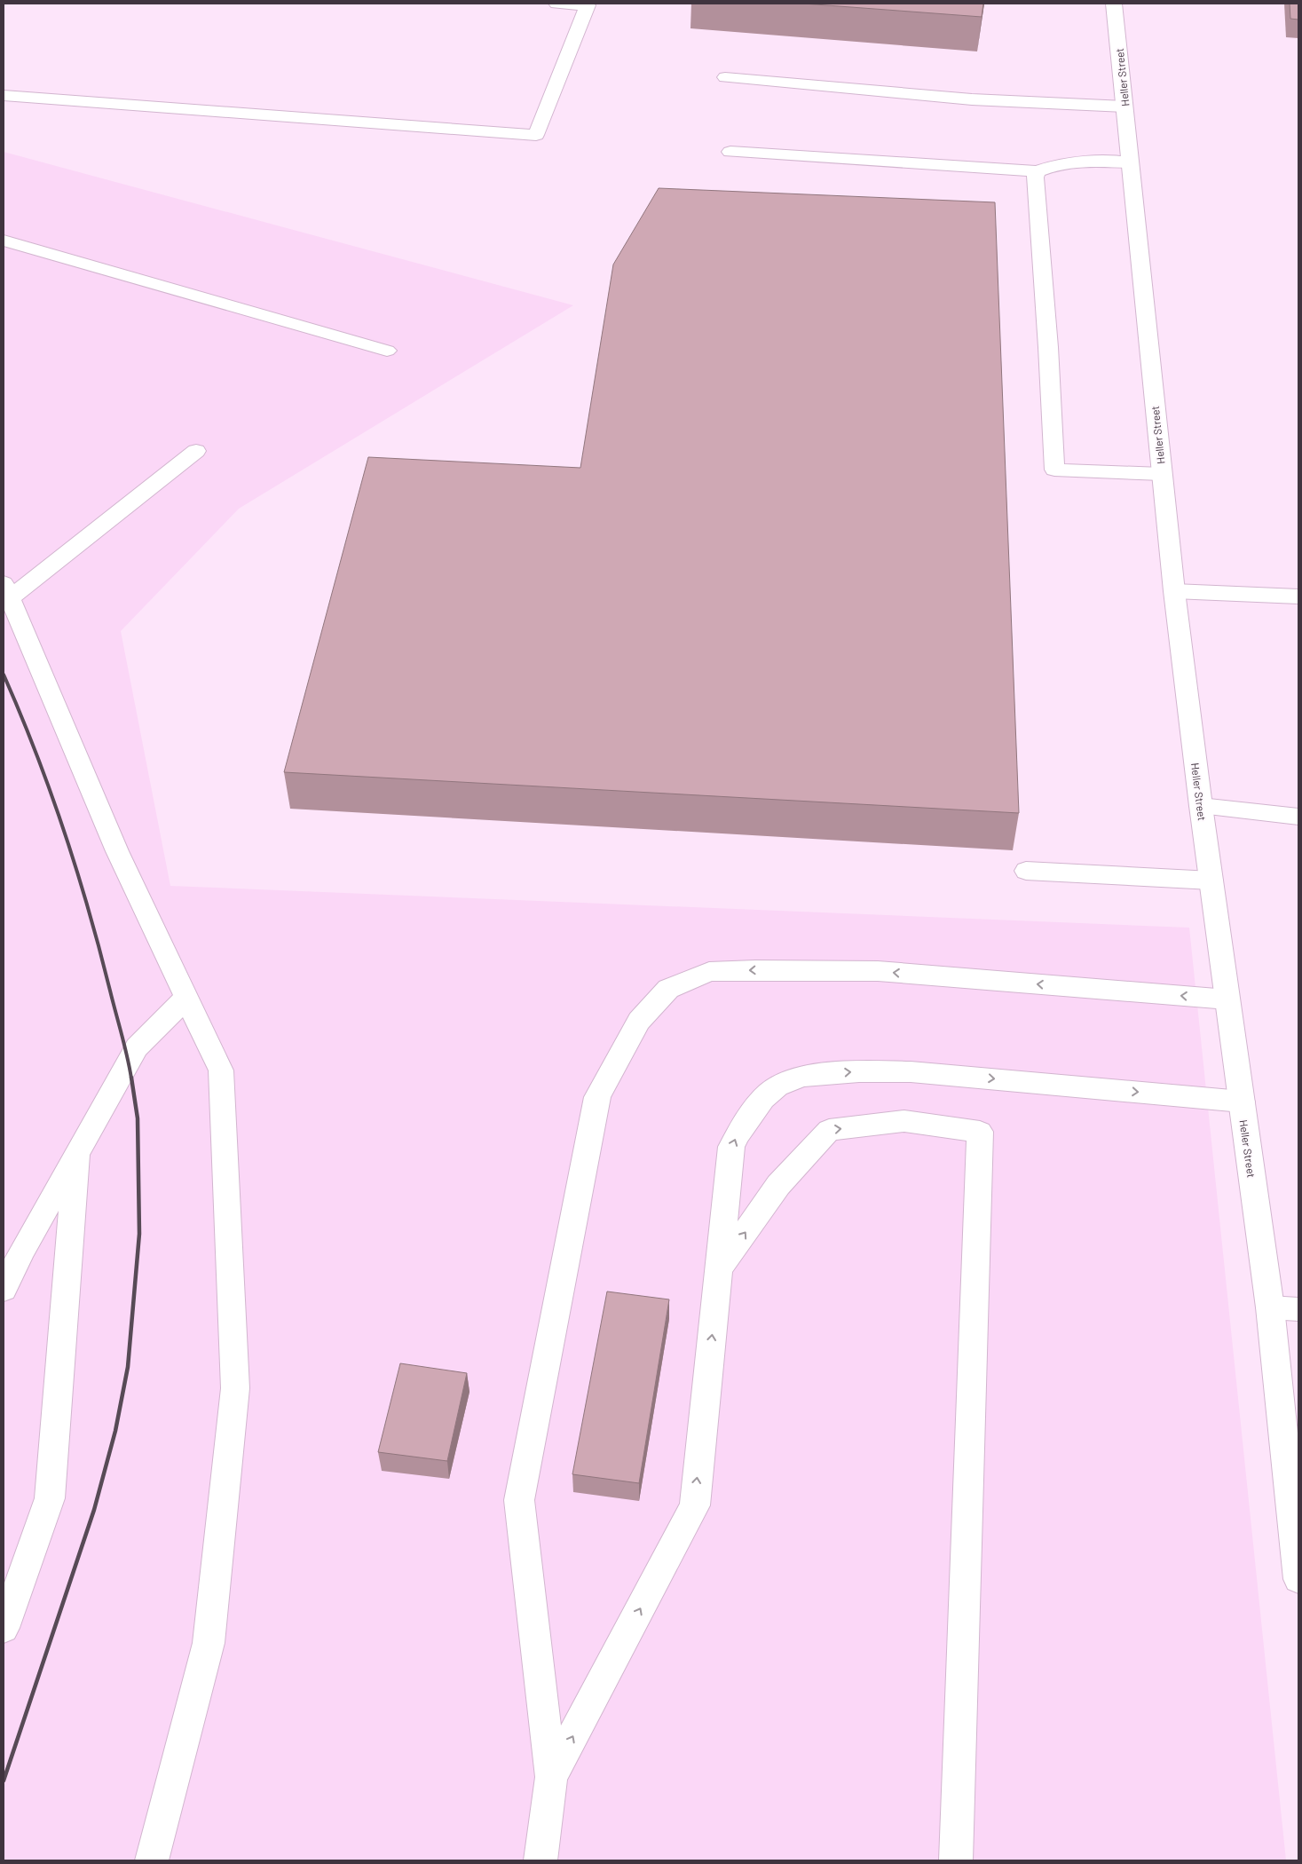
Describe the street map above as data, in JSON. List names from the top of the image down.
{
  "streets": {
    "street": ["Heller Street"]
  }
}
